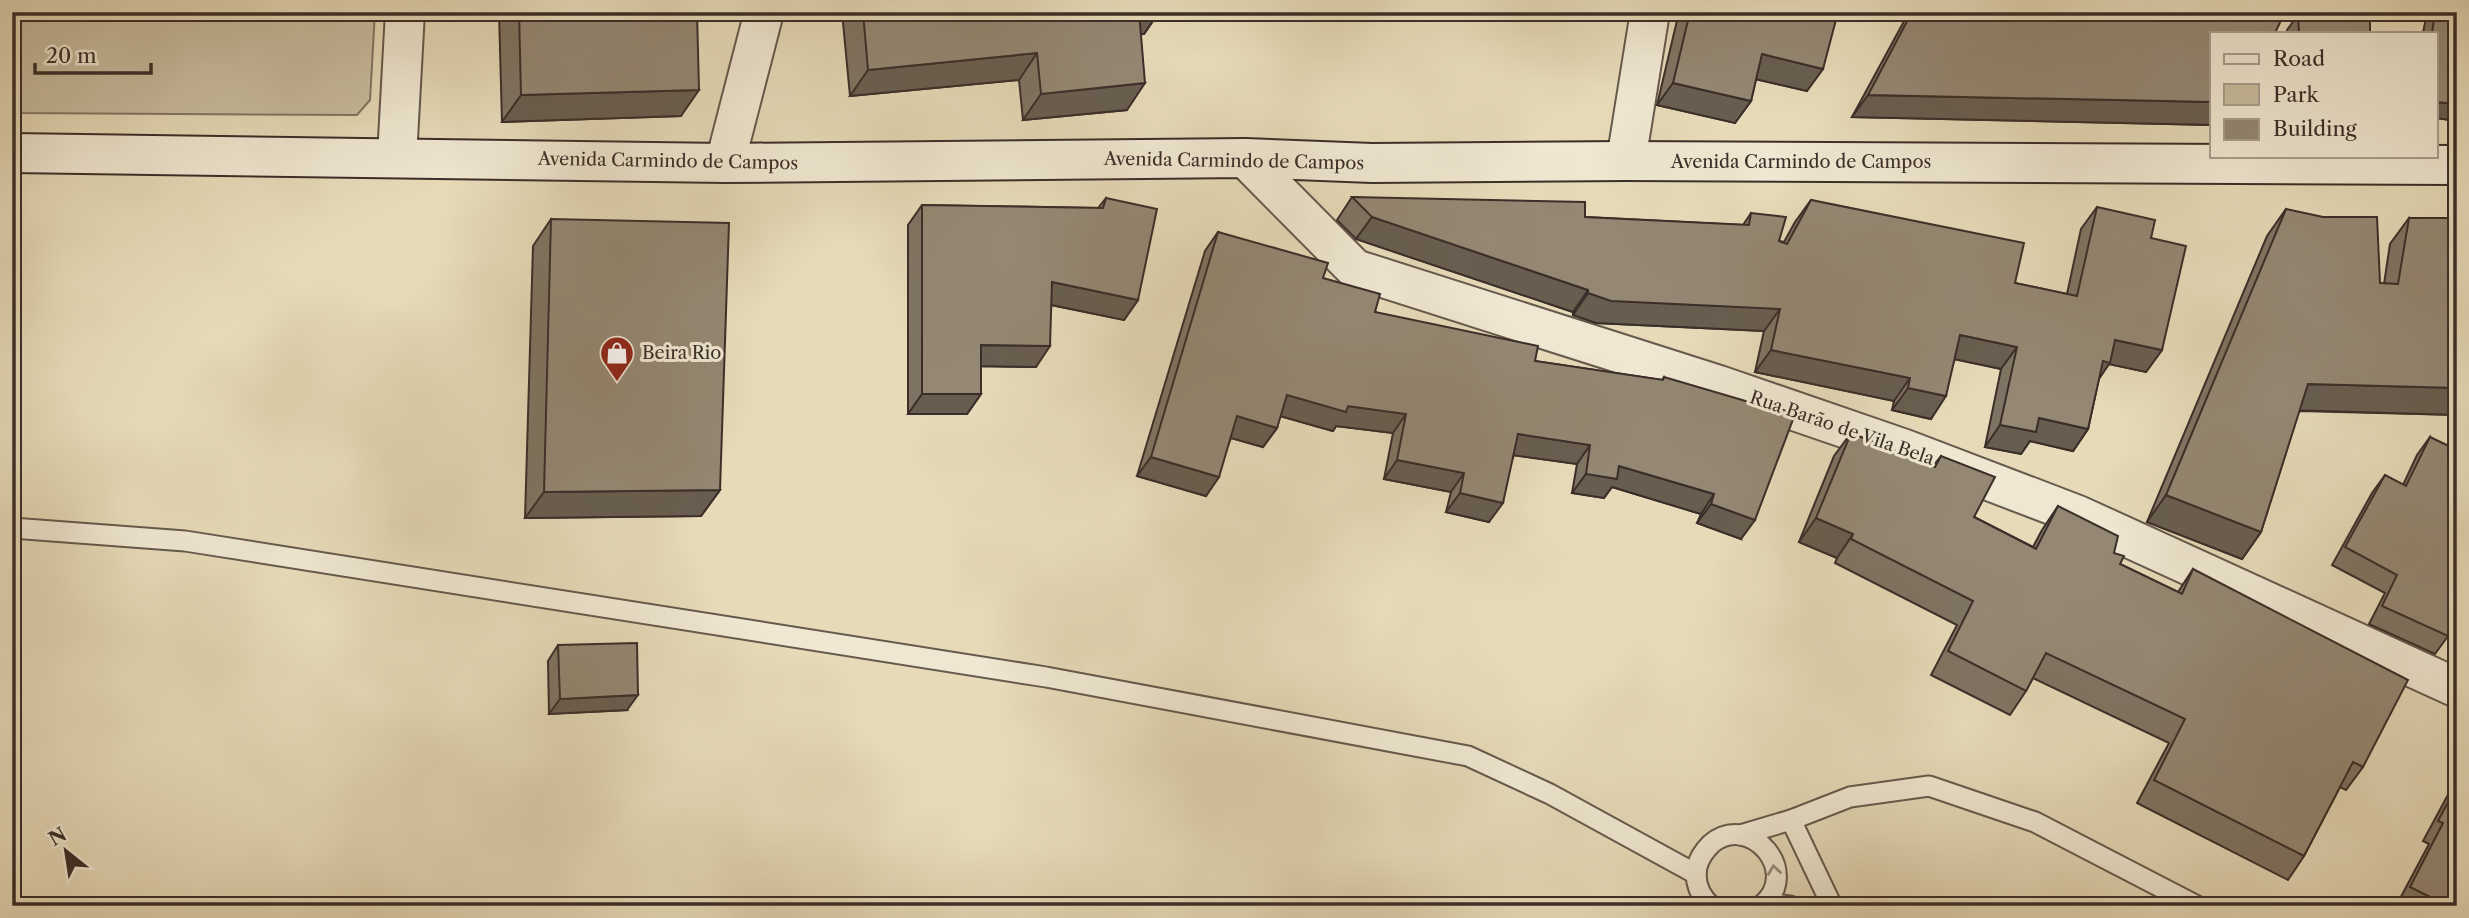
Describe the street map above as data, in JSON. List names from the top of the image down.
{
  "streets": {
    "main road": ["Avenida Carmindo de Campos", "Rua Barão de Vila Bela"]
  },
  "crossings": [
    ["Avenida Carmindo de Campos", "Rua Barão de Vila Bela"]
  ],
  "places": {
    "shop": ["Beira Rio"]
  },
  "legend": ["Road", "Park", "Building"],
  "scale_bar": "20 m",
  "north": "top left"
}
